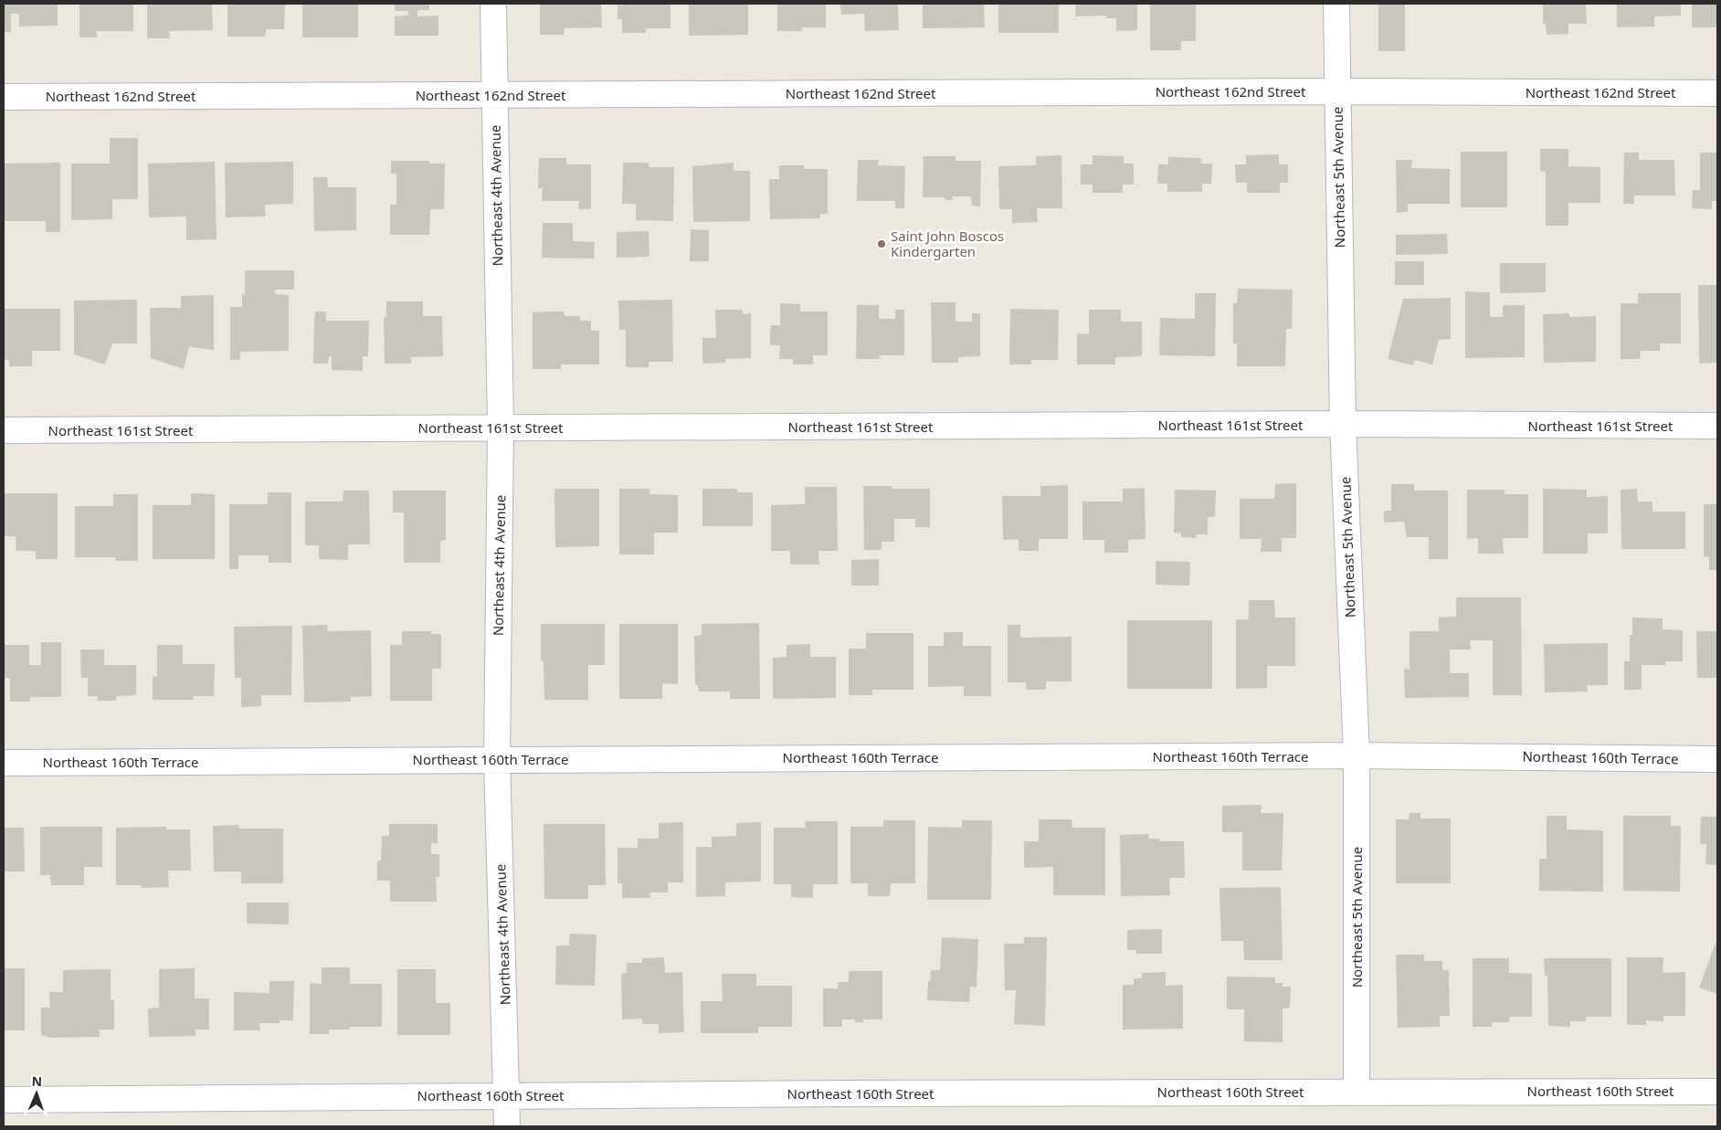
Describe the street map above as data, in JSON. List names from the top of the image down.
{
  "streets": {
    "street": [
      "Northeast 162nd Street",
      "Northeast 5th Avenue",
      "Northeast 4th Avenue",
      "Northeast 161st Street",
      "Northeast 160th Terrace",
      "Northeast 160th Street"
    ]
  },
  "crossings": [
    ["Northeast 162nd Street", "Northeast 5th Avenue"],
    ["Northeast 162nd Street", "Northeast 4th Avenue"],
    ["Northeast 5th Avenue", "Northeast 161st Street"],
    ["Northeast 5th Avenue", "Northeast 160th Terrace"],
    ["Northeast 5th Avenue", "Northeast 160th Street"],
    ["Northeast 4th Avenue", "Northeast 161st Street"],
    ["Northeast 4th Avenue", "Northeast 160th Terrace"],
    ["Northeast 4th Avenue", "Northeast 160th Street"]
  ],
  "places": ["Saint John Boscos Kindergarten"],
  "north": "top"
}
